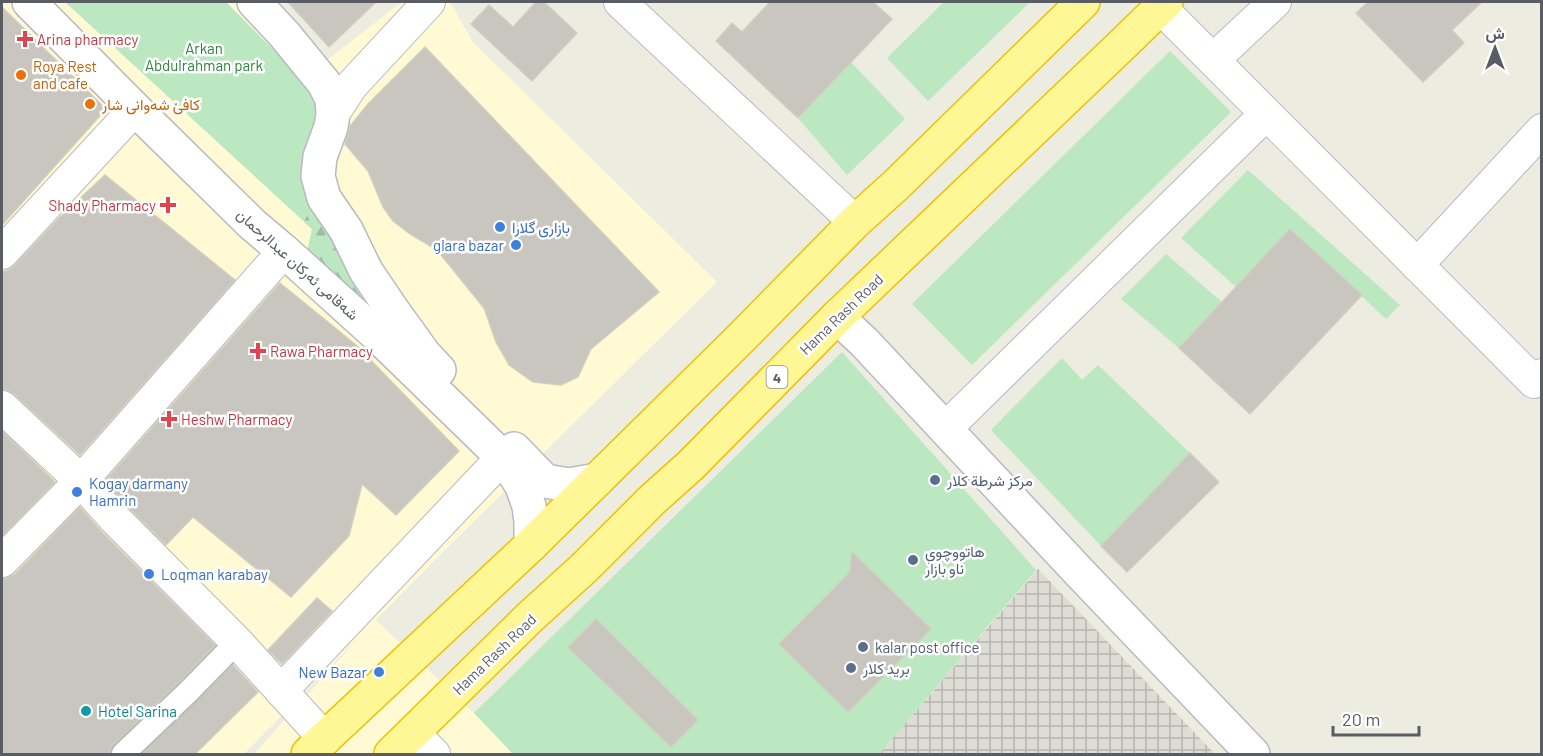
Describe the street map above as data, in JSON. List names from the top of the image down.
{
  "streets": {
    "highway": ["Hama Rash Road", "4"],
    "street": ["شەقامی ئەرکان عبدالرحمان"]
  },
  "parks": ["Arkan Abdulrahman park"],
  "places": {
    "health": [
      "Arina pharmacy",
      "Shady Pharmacy",
      "Rawa Pharmacy",
      "Heshw Pharmacy"
    ],
    "other": [
      "Roya Rest and cafe",
      "کافێ شەوانی شار",
      "بازاری گلارا",
      "glara bazar",
      "مركز شرطة كلار",
      "Kogay darmany Hamrin",
      "هاتووچوي ناو بازار",
      "Loqman karabay",
      "kalar post office",
      "بريد كلار",
      "New Bazar",
      "Hotel Sarina"
    ]
  },
  "scale_bar": "20 m",
  "north": "top"
}
